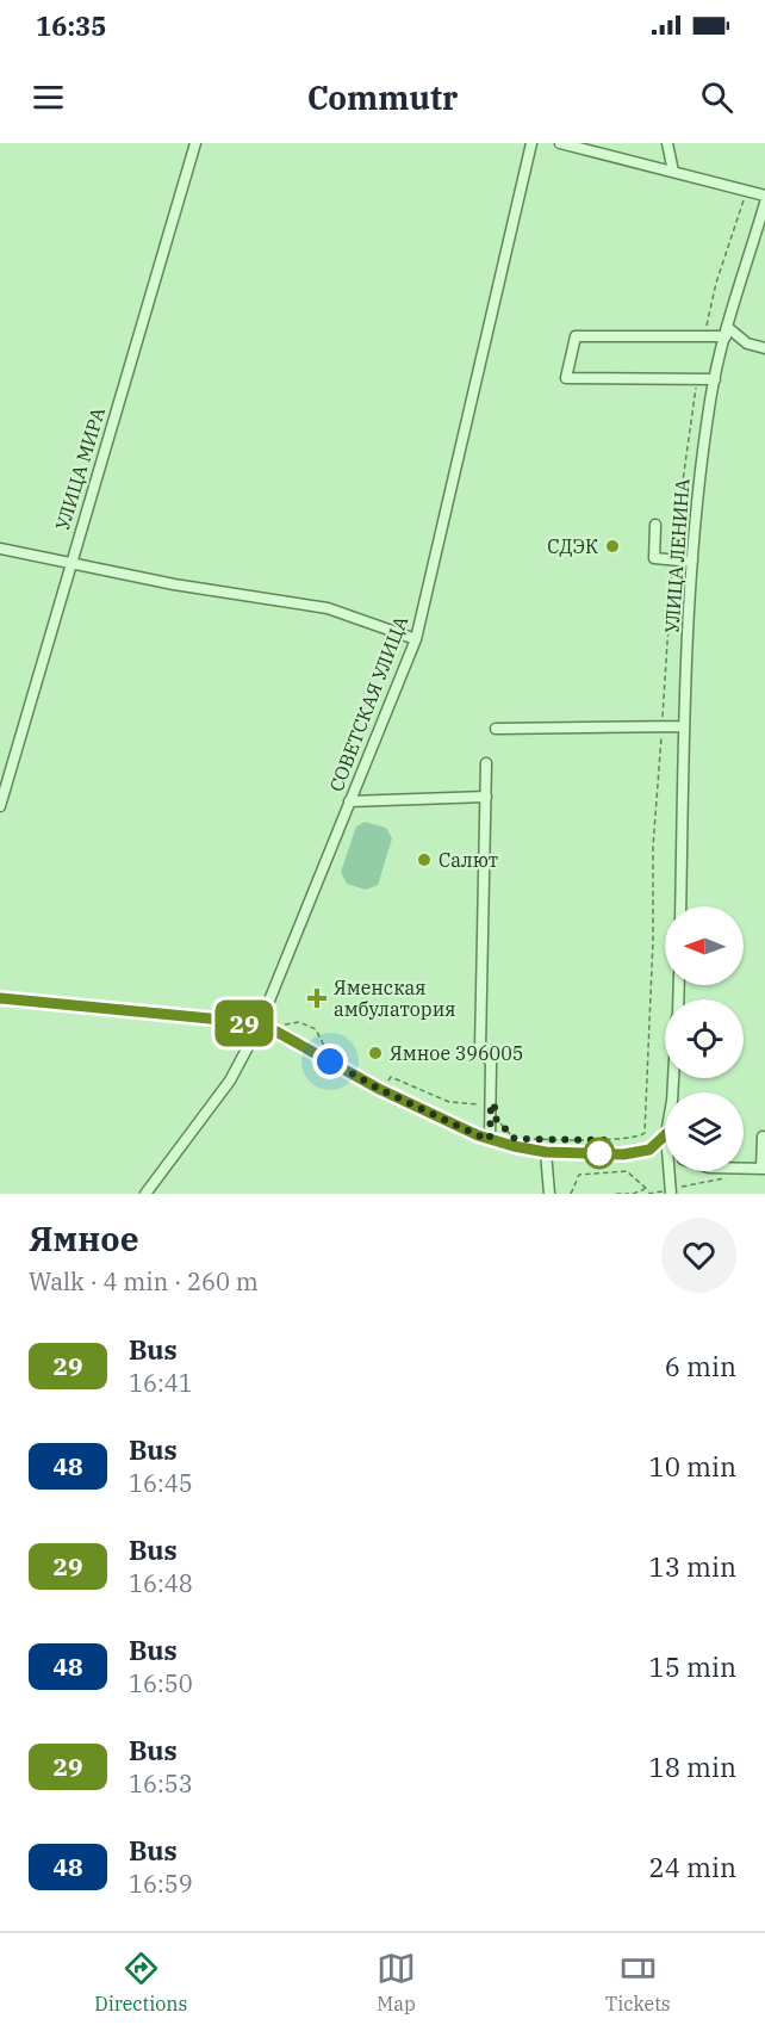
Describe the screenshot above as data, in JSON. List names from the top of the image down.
{
  "streets": {
    "street": ["УЛИЦА МИРА", "УЛИЦА ЛЕНИНА", "СОВЕТСКАЯ УЛИЦА"]
  },
  "places": {
    "other": ["СДЭК", "Салют", "Ямное 396005"],
    "health": ["Яменская амбулатория"]
  },
  "lines": ["bus line 29"],
  "north": "left",
  "page": {
    "status": "16:35",
    "header": "Commutr",
    "on_map": "29",
    "heading": ["Ямное", "Walk · 4 min · 260 m"],
    "list": [
      {
        "mark": "29",
        "name": "Bus",
        "note": "16:41",
        "value": "6 min"
      },
      {
        "mark": "48",
        "name": "Bus",
        "note": "16:45",
        "value": "10 min"
      },
      {
        "mark": "29",
        "name": "Bus",
        "note": "16:48",
        "value": "13 min"
      },
      {
        "mark": "48",
        "name": "Bus",
        "note": "16:50",
        "value": "15 min"
      },
      {
        "mark": "29",
        "name": "Bus",
        "note": "16:53",
        "value": "18 min"
      },
      {
        "mark": "48",
        "name": "Bus",
        "note": "16:59",
        "value": "24 min"
      }
    ],
    "tabs": ["Directions", "Map", "Tickets"]
  }
}
